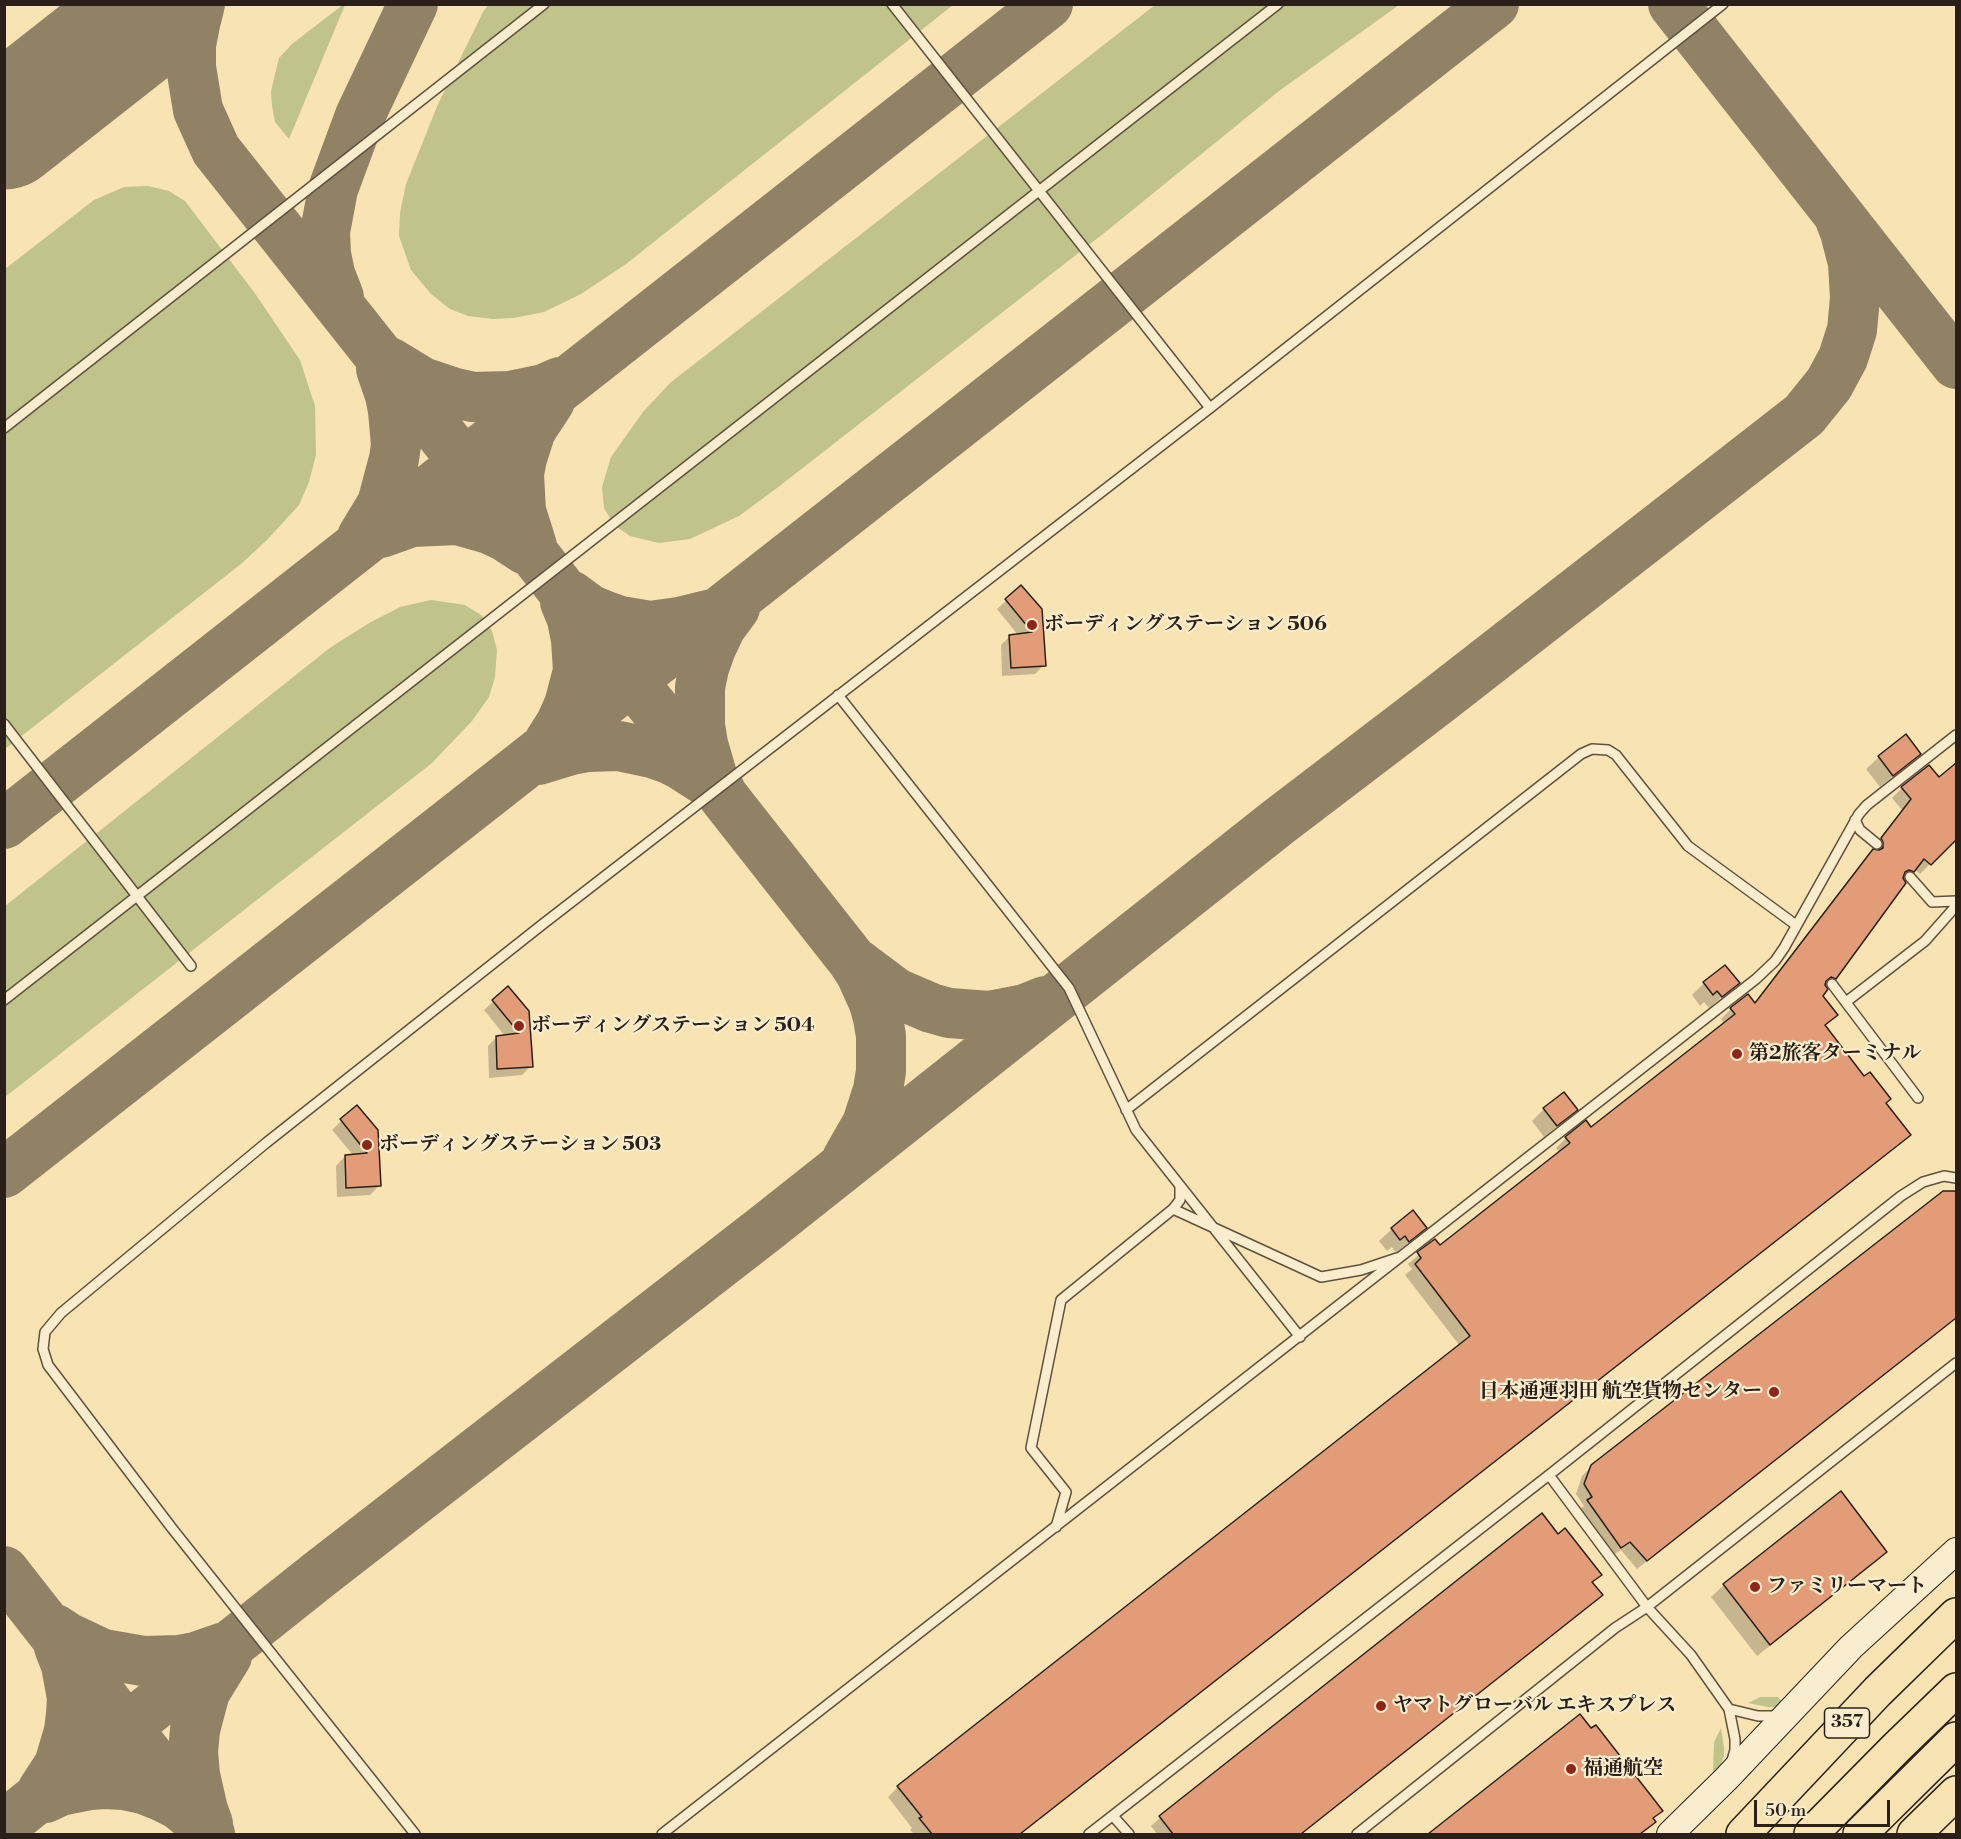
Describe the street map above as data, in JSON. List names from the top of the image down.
{
  "streets": {
    "highway": ["357"]
  },
  "places": [
    "ボーディングステーション 506",
    "ボーディングステーション 504",
    "第2旅客ターミナル",
    "ボーディングステーション 503",
    "日本通運羽田 航空貨物センター",
    "ファミリーマート",
    "ヤマトグローバル エキスプレス",
    "福通航空"
  ],
  "scale_bar": "50 m"
}
